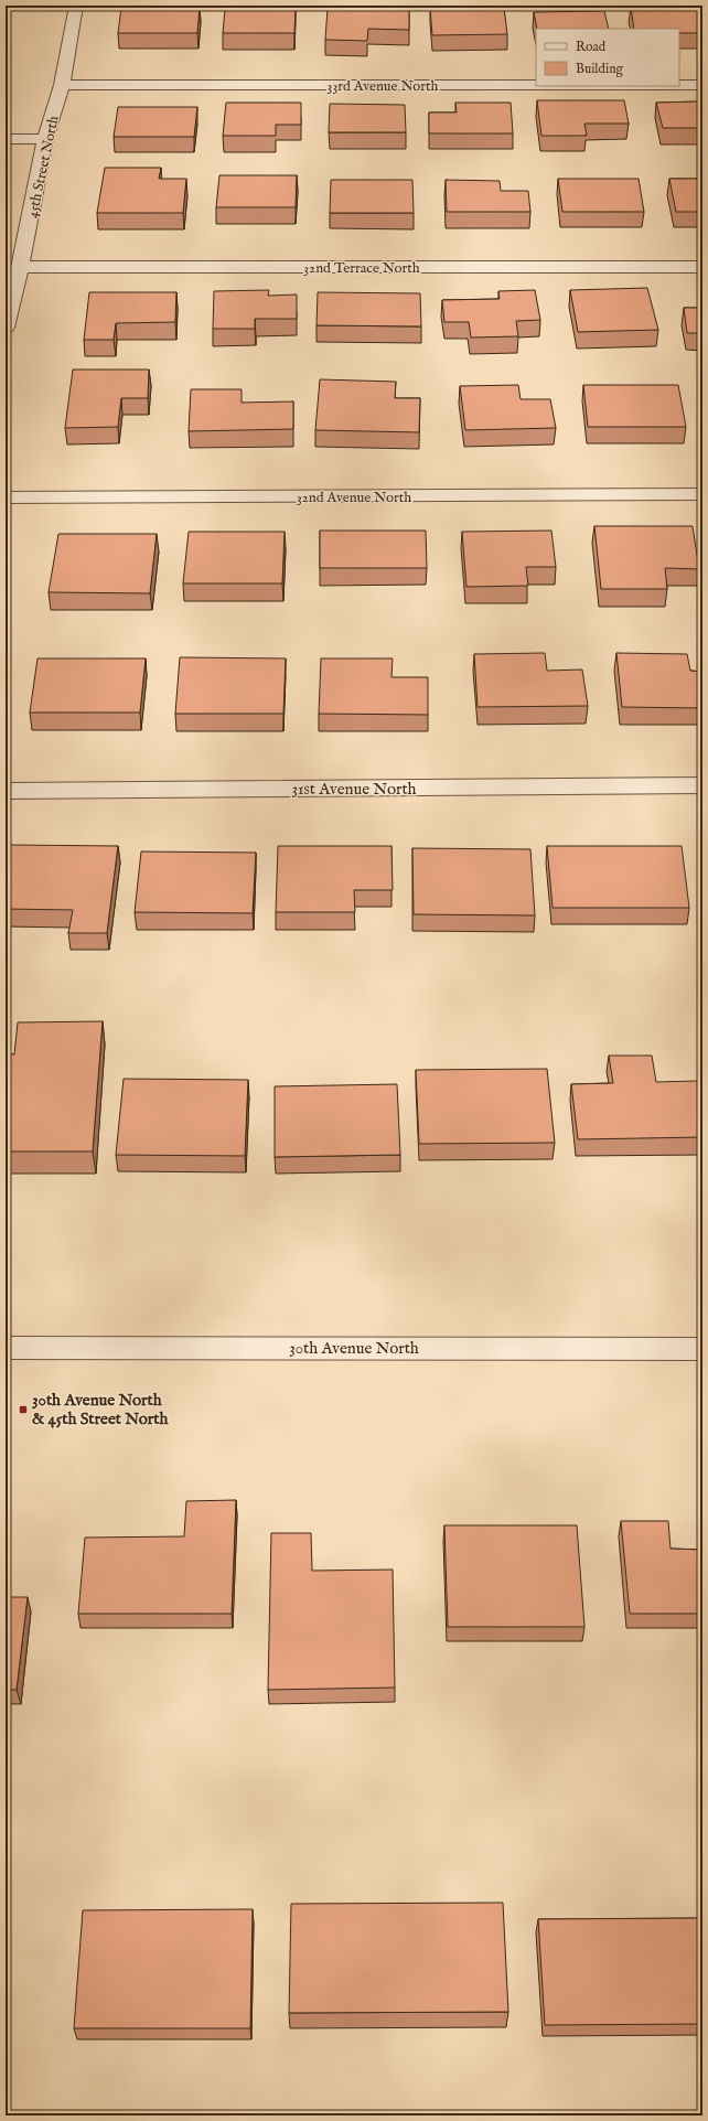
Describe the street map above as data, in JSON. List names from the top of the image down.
{
  "streets": {
    "street": [
      "33rd Avenue North",
      "45th Street North",
      "32nd Terrace North",
      "32nd Avenue North",
      "31st Avenue North",
      "30th Avenue North"
    ]
  },
  "crossings": [
    ["33rd Avenue North", "45th Street North"],
    ["45th Street North", "32nd Terrace North"]
  ],
  "places": {
    "transit": ["30th Avenue North & 45th Street North"]
  },
  "legend": ["Road", "Building"]
}
